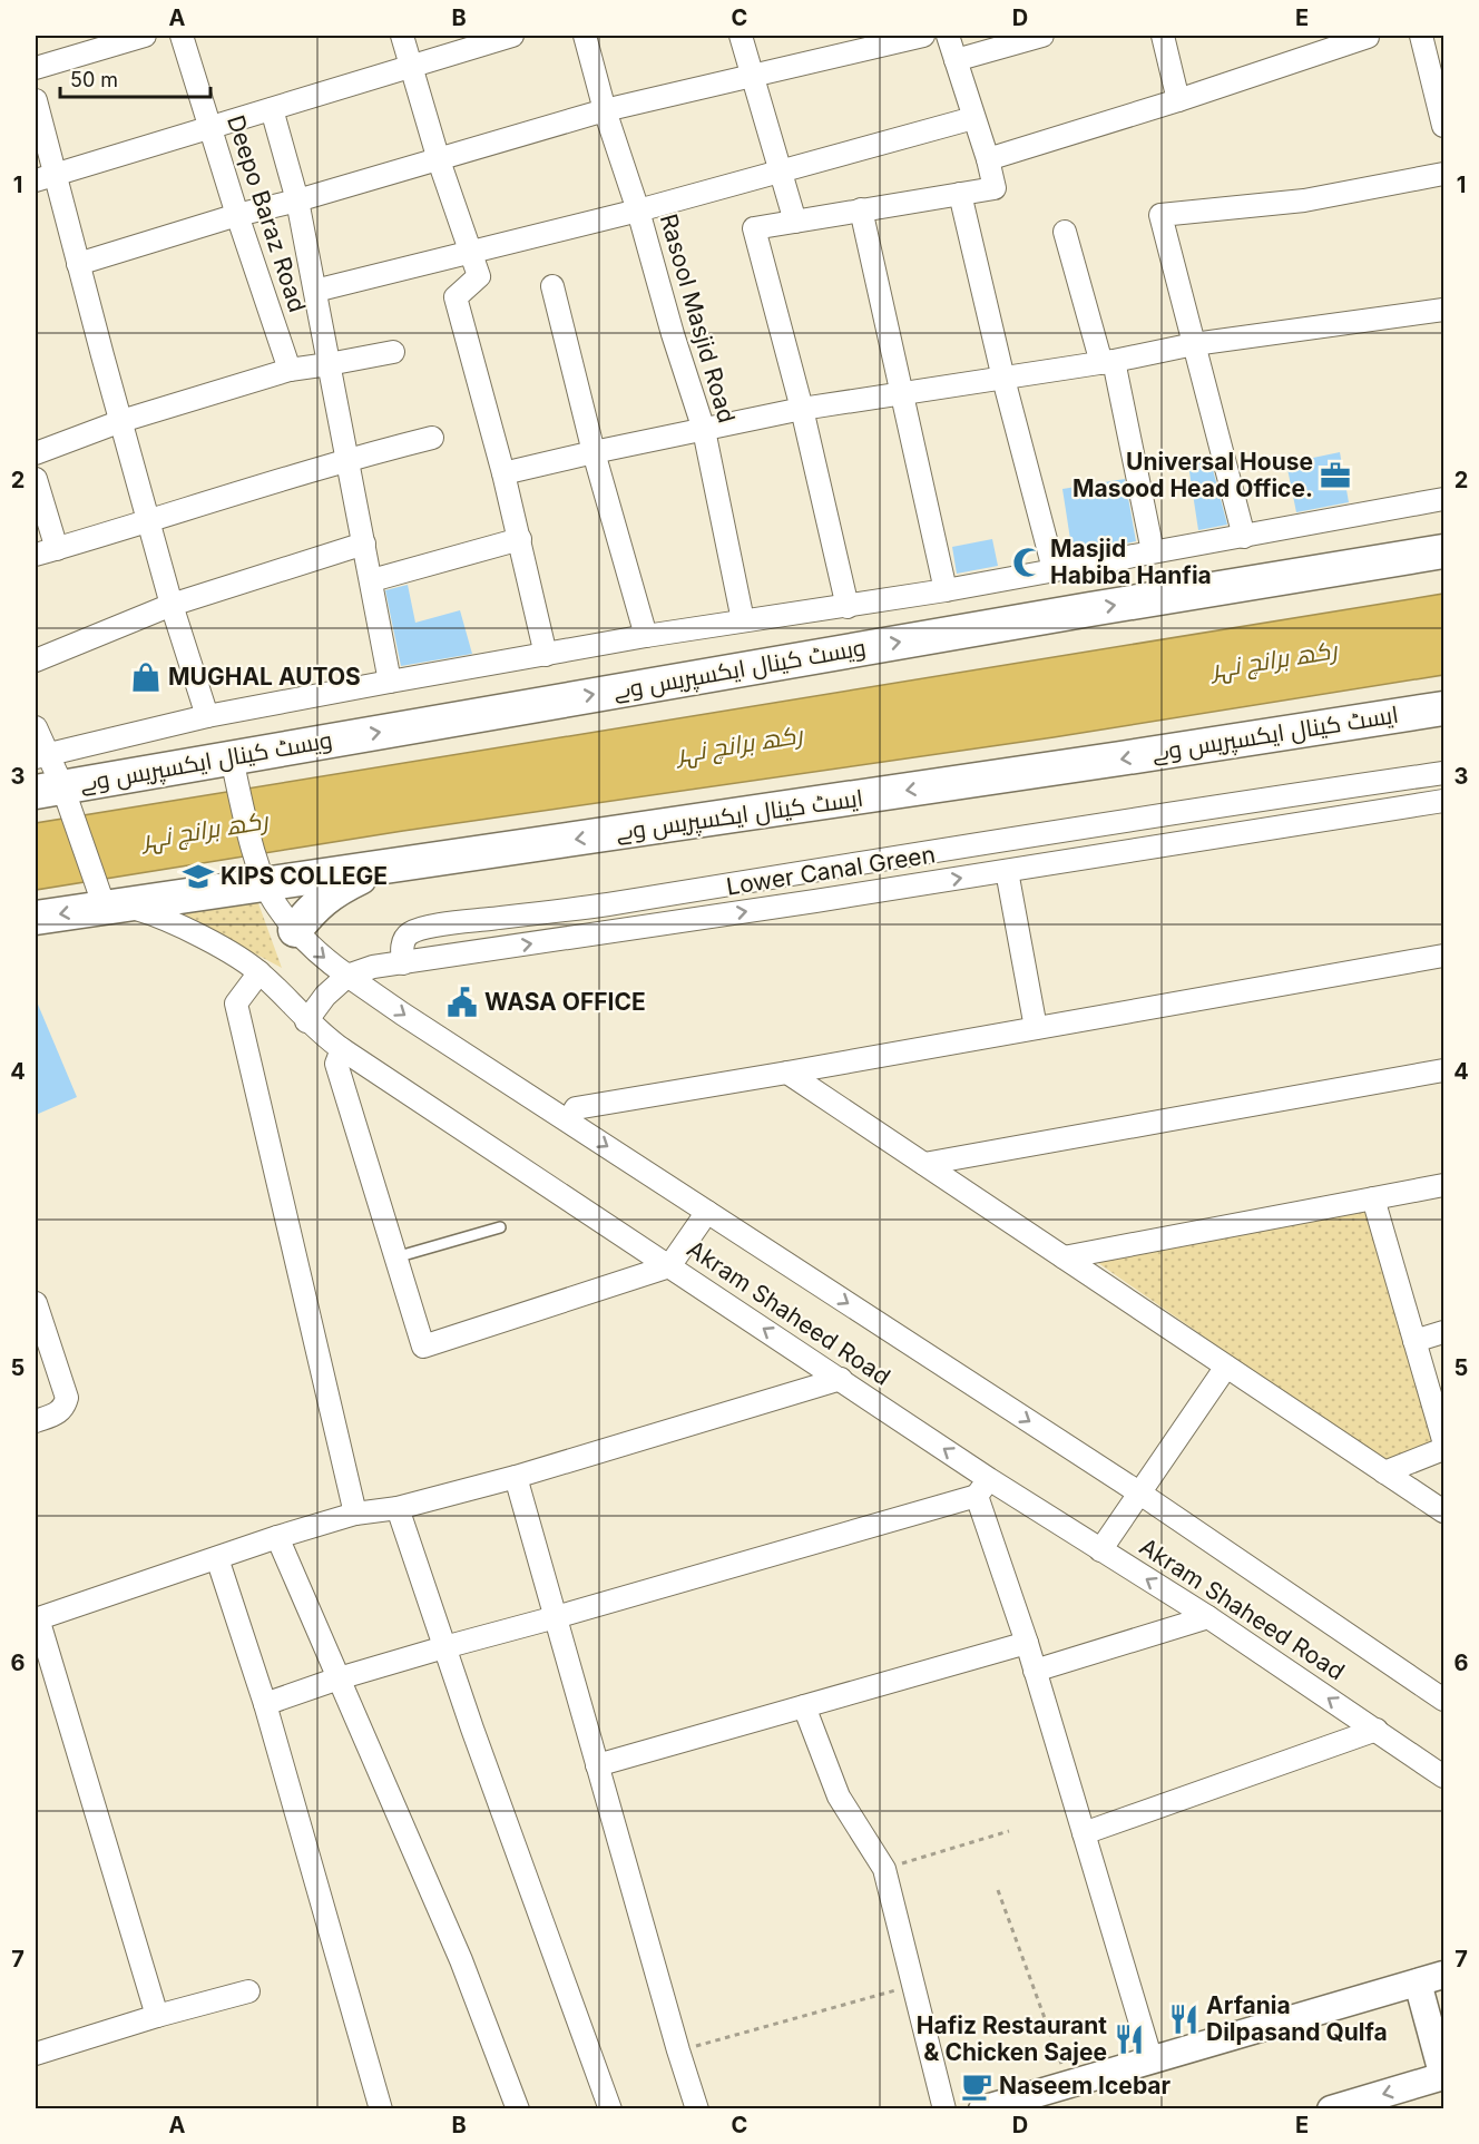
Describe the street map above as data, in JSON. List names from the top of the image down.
{
  "streets": {
    "main road": ["ویسٹ کینال ایکسپریس وے", "ایسٹ کینال ایکسپریس وے"],
    "street": [
      "Deepo Baraz Road",
      "Rasool Masjid Road",
      "Lower Canal Green",
      "Akram Shaheed Road"
    ]
  },
  "crossings": [
    ["ایسٹ کینال ایکسپریس وے", "Akram Shaheed Road"],
    ["Lower Canal Green", "Akram Shaheed Road"]
  ],
  "one_way": ["ویسٹ کینال ایکسپریس وے", "ایسٹ کینال ایکسپریس وے"],
  "water": ["رکھ برانچ نہر"],
  "places": {
    "office": ["Universal House Masood Head Office."],
    "mosque": ["Masjid Habiba Hanfia"],
    "shop": ["MUGHAL AUTOS"],
    "school or university": ["KIPS COLLEGE"],
    "public building": ["WASA OFFICE"],
    "restaurant": ["Arfania Dilpasand Qulfa", "Hafiz Restaurant & Chicken Sajee"],
    "cafe": ["Naseem Icebar"]
  },
  "scale_bar": "50 m",
  "grid": {
    "columns": [
      "A",
      "B",
      "C",
      "D",
      "E"
    ],
    "rows": [
      "1",
      "2",
      "3",
      "4",
      "5",
      "6",
      "7"
    ]
  }
}
